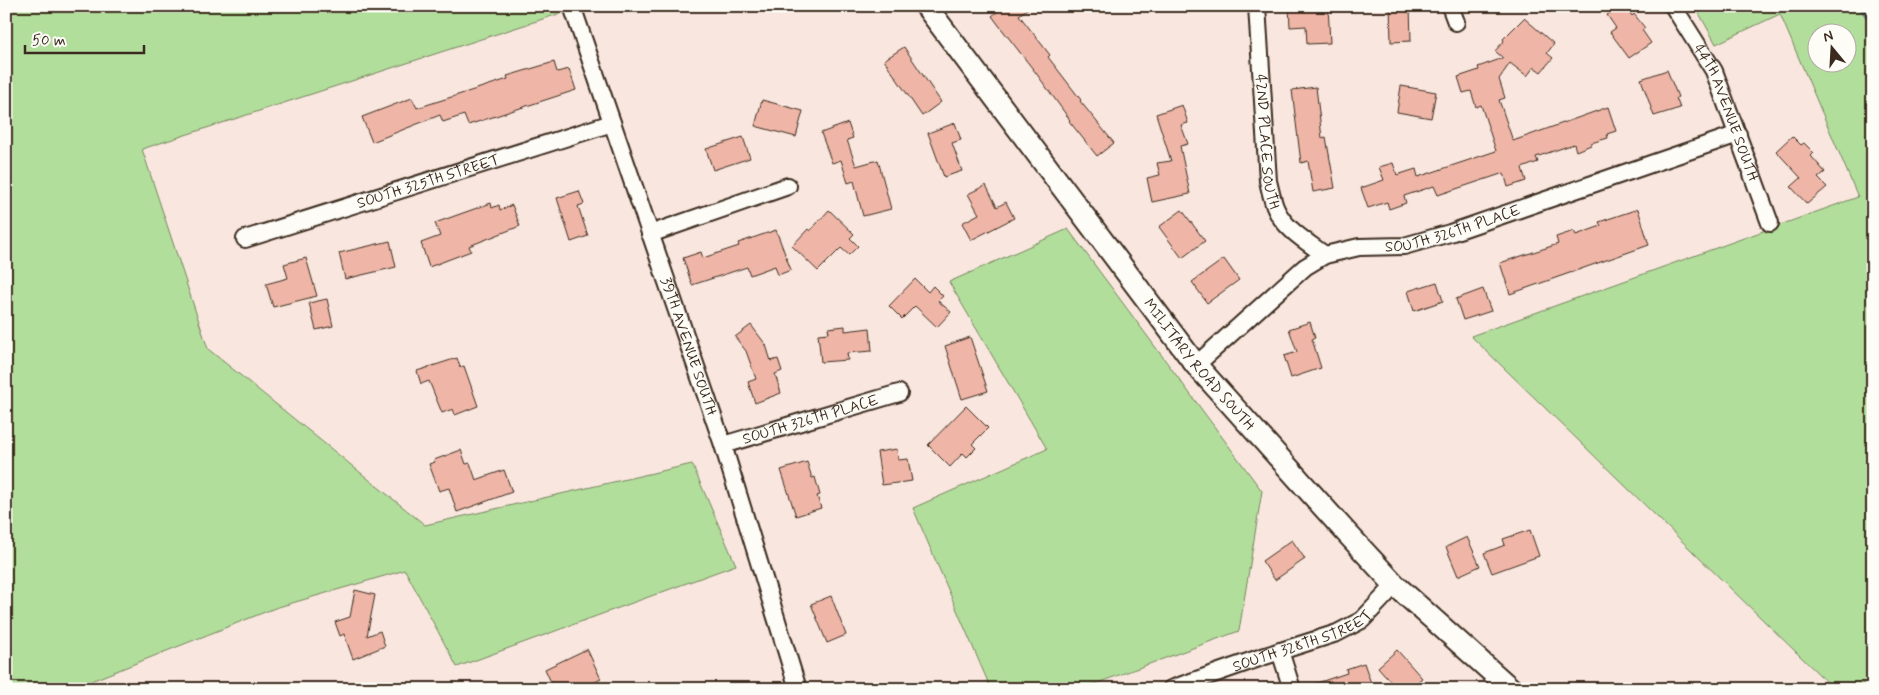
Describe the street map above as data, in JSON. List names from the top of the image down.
{
  "streets": {
    "main road": ["MILITARY ROAD SOUTH"],
    "street": [
      "44TH AVENUE SOUTH",
      "42ND PLACE SOUTH",
      "SOUTH 325TH STREET",
      "SOUTH 326TH PLACE",
      "39TH AVENUE SOUTH",
      "SOUTH 328TH STREET"
    ]
  },
  "crossings": [
    ["44TH AVENUE SOUTH", "SOUTH 326TH PLACE"],
    ["42ND PLACE SOUTH", "SOUTH 326TH PLACE"],
    ["SOUTH 325TH STREET", "39TH AVENUE SOUTH"],
    ["SOUTH 326TH PLACE", "39TH AVENUE SOUTH"],
    ["SOUTH 326TH PLACE", "MILITARY ROAD SOUTH"],
    ["MILITARY ROAD SOUTH", "SOUTH 328TH STREET"]
  ],
  "scale_bar": "50 m",
  "north": "top"
}
